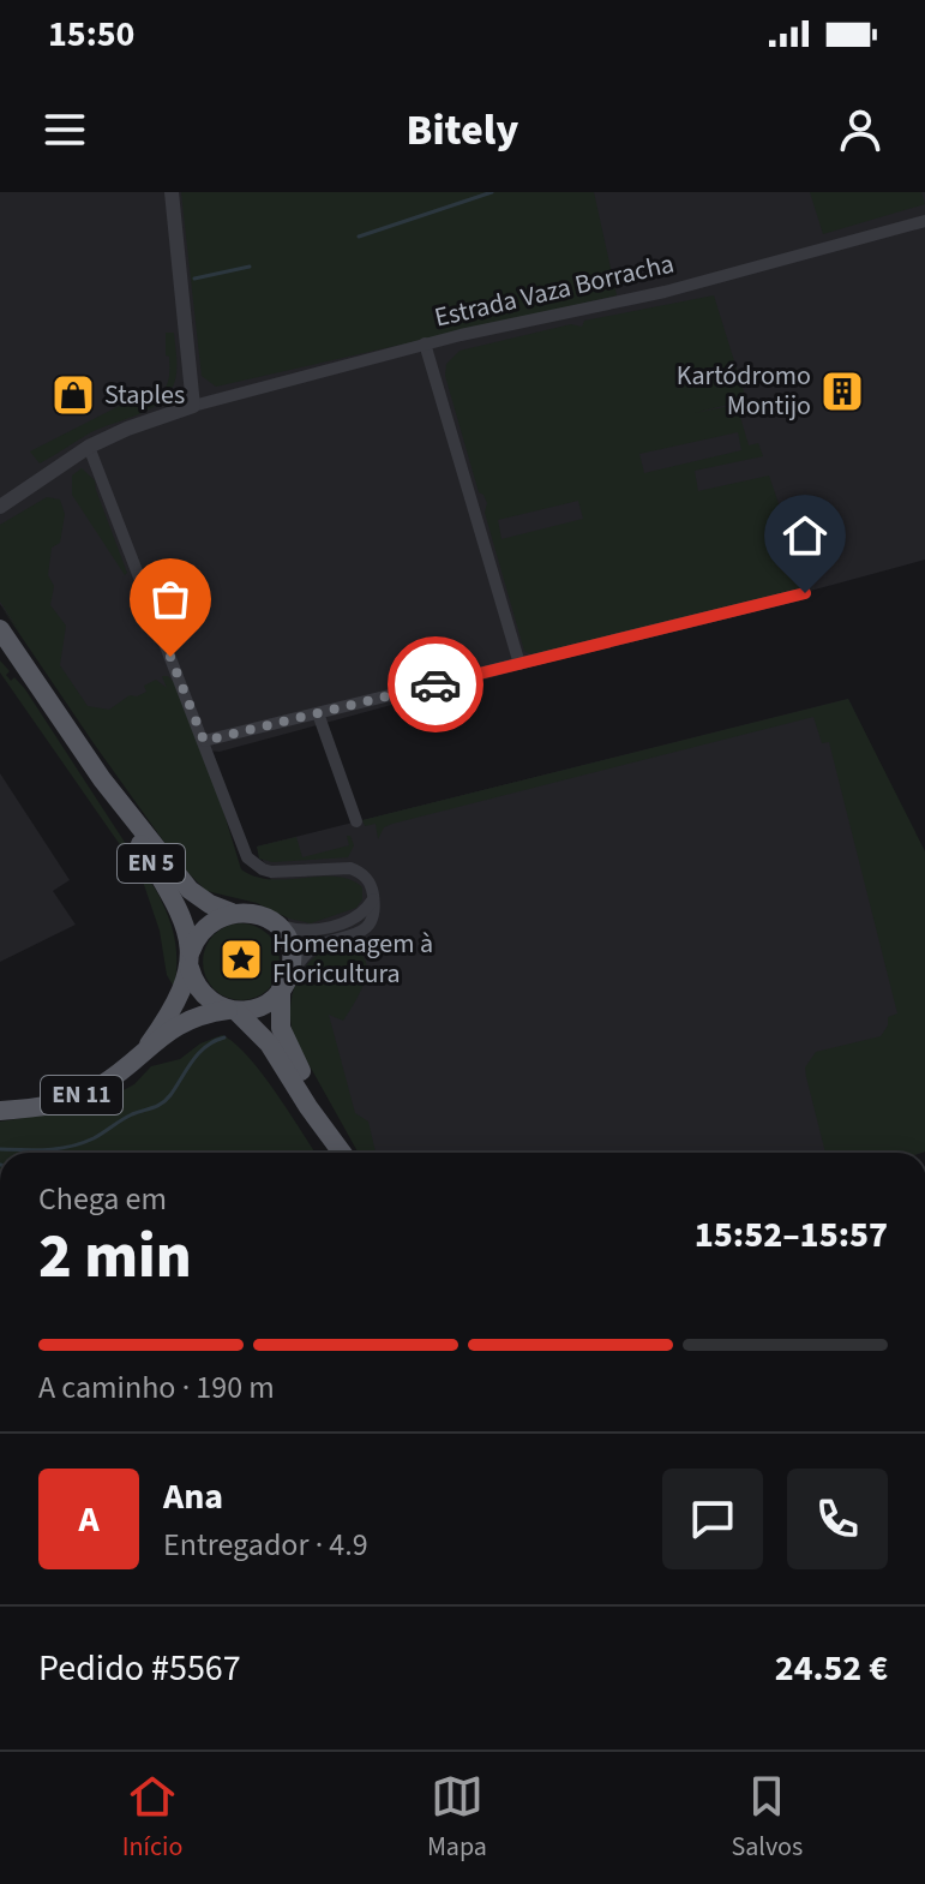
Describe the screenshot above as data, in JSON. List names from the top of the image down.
{
  "streets": {
    "main road": ["EN 5", "EN 11"],
    "street": ["Estrada Vaza Borracha"]
  },
  "crossings": [
    ["EN 5", "EN 11"]
  ],
  "places": {
    "building": ["Kartódromo Montijo"],
    "shop": ["Staples"],
    "place": ["Homenagem à Floricultura"]
  },
  "page": {
    "status": "15:50",
    "header": "Bitely",
    "heading": ["2 min", "Chega em", "15:52–15:57"],
    "panel": [
      "Ana",
      "Entregador · 4.9",
      "Pedido #5567",
      "24.52 €"
    ],
    "bar": "A caminho · 190 m",
    "round": "A",
    "tabs": ["Início", "Mapa", "Salvos"]
  }
}
